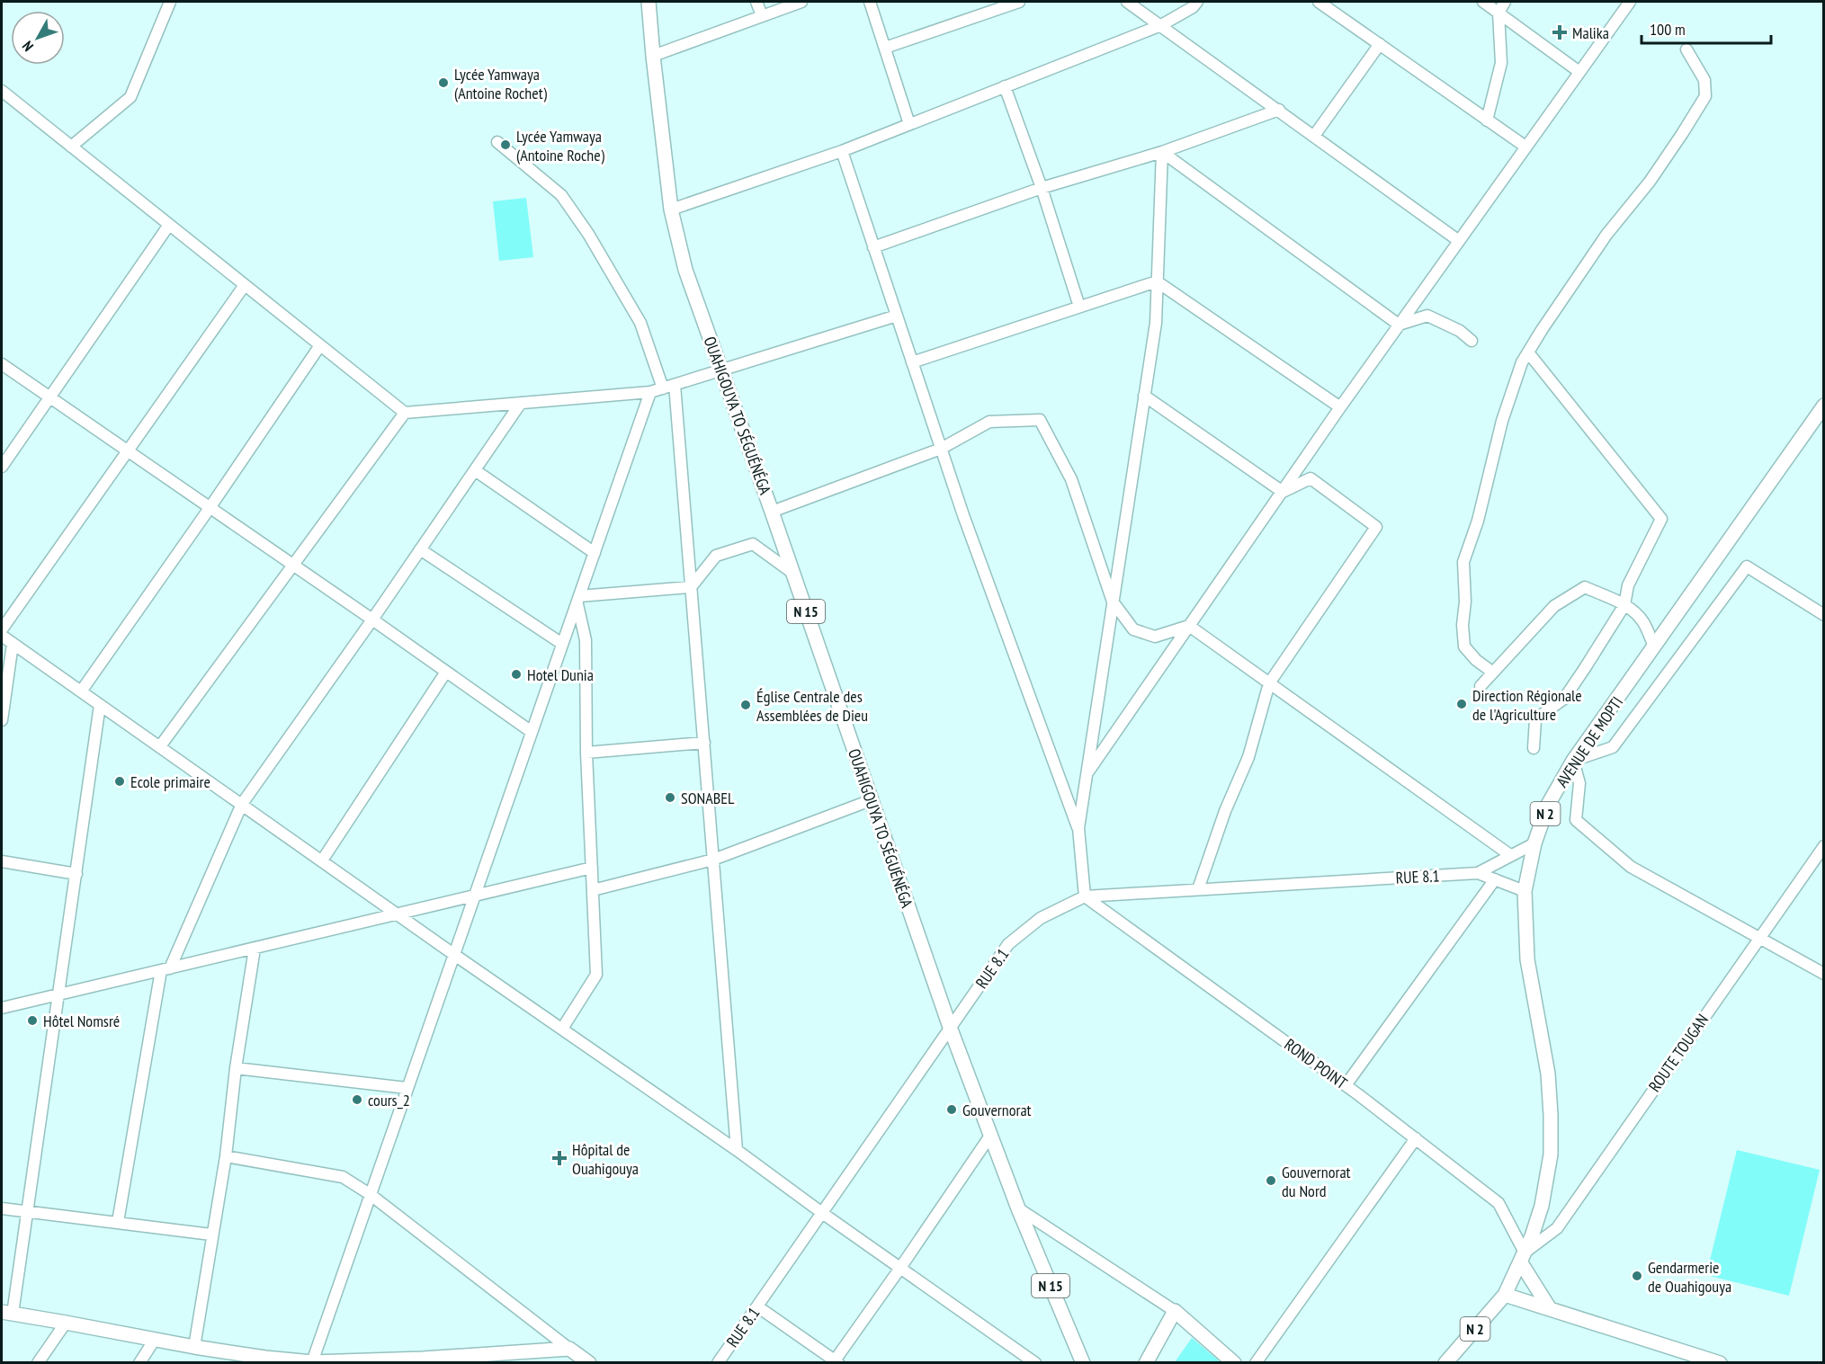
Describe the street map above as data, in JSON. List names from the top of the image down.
{
  "streets": {
    "main road": [
      "OUAHIGOUYA TO SÉGUÉNÉGA",
      "N 15",
      "AVENUE DE MOPTI",
      "N 2"
    ],
    "street": ["RUE 8.1", "ROUTE TOUGAN", "ROND POINT"]
  },
  "crossings": [
    ["OUAHIGOUYA TO SÉGUÉNÉGA", "RUE 8.1"],
    ["AVENUE DE MOPTI", "RUE 8.1"],
    ["AVENUE DE MOPTI", "ROUTE TOUGAN"],
    ["AVENUE DE MOPTI", "ROND POINT"],
    ["RUE 8.1", "ROND POINT"],
    ["ROUTE TOUGAN", "ROND POINT"]
  ],
  "places": {
    "health": ["Malika", "Hôpital de Ouahigouya"],
    "other": [
      "Lycée Yamwaya (Antoine Rochet)",
      "Lycée Yamwaya (Antoine Roche)",
      "Hotel Dunia",
      "Direction Régionale de l'Agriculture",
      "Église Centrale des Assemblées de Dieu",
      "Ecole primaire",
      "SONABEL",
      "Hôtel Nomsré",
      "cours_2",
      "Gouvernorat",
      "Gouvernorat du Nord",
      "Gendarmerie de Ouahigouya"
    ]
  },
  "scale_bar": "100 m",
  "north": "bottom left"
}
